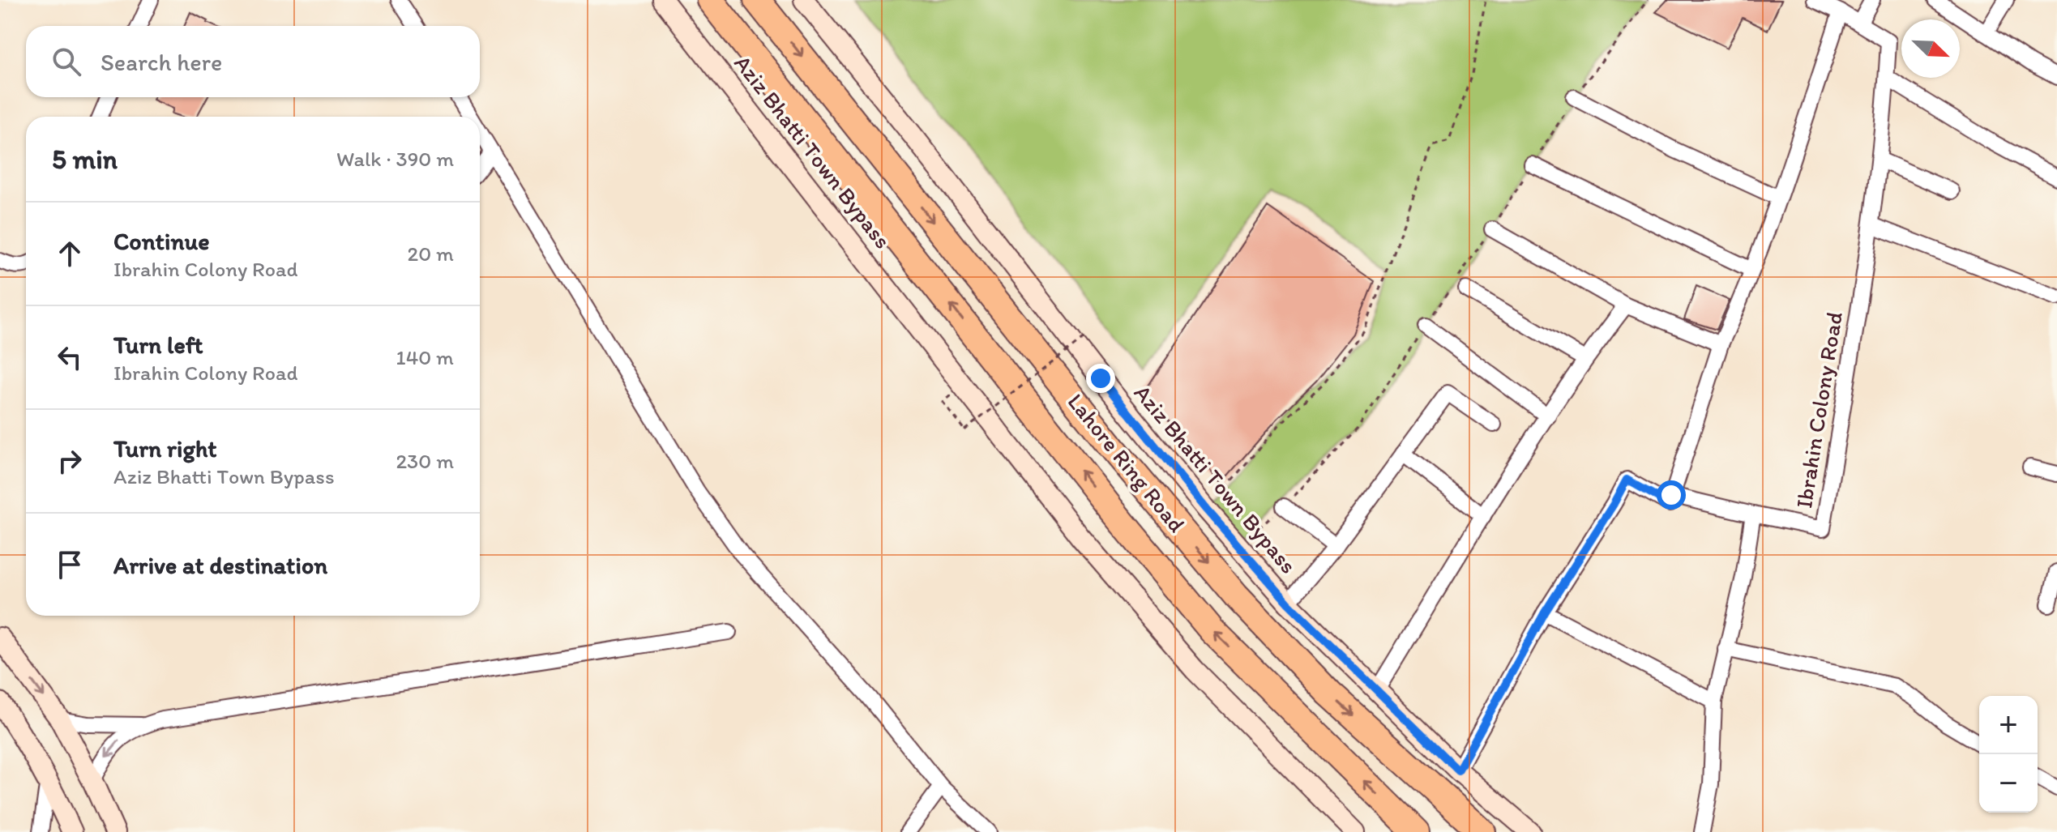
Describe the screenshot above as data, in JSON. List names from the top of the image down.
{
  "streets": {
    "highway": ["Lahore Ring Road"],
    "street": ["Aziz Bhatti Town Bypass", "Ibrahin Colony Road"]
  },
  "north": "bottom right",
  "page": {
    "search": "Search here",
    "heading": ["5 min", "Walk · 390 m"],
    "list": [
      ["Continue", "Ibrahin Colony Road", "20 m"],
      ["Turn left", "Ibrahin Colony Road", "140 m"],
      ["Turn right", "Aziz Bhatti Town Bypass", "230 m"],
      "Arrive at destination"
    ],
    "map_buttons": ["+", "−"]
  }
}
